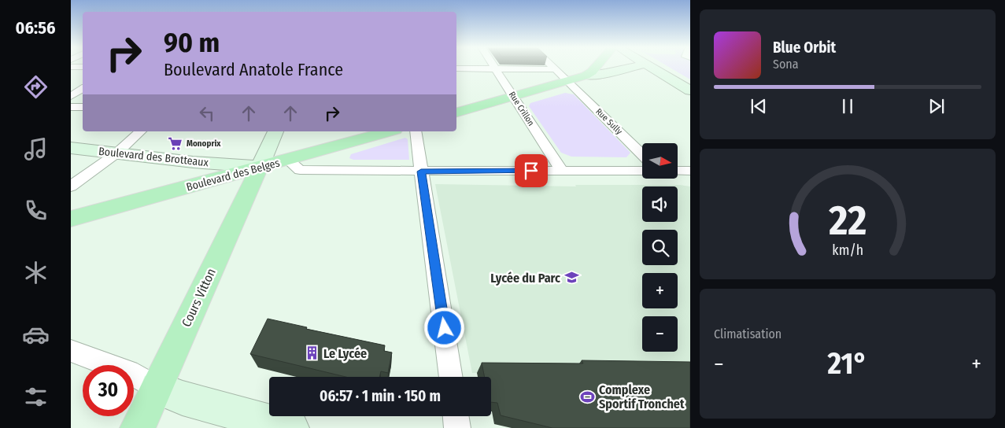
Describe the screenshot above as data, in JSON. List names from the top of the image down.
{
  "streets": {
    "main road": ["Boulevard des Brotteaux", "Boulevard des Belges", "Cours Vitton"],
    "street": ["Rue Crillon", "Rue Sully"]
  },
  "crossings": [
    ["Boulevard des Brotteaux", "Boulevard des Belges"],
    ["Boulevard des Brotteaux", "Cours Vitton"],
    ["Boulevard des Belges", "Cours Vitton"]
  ],
  "places": {
    "supermarket": ["Monoprix"],
    "school or university": ["Lycée du Parc"],
    "building": ["Le Lycée"],
    "sports": ["Complexe Sportif Tronchet"]
  },
  "north": "right",
  "page": {
    "tabs": "06:56",
    "turn": ["90 m", "Boulevard Anatole France"],
    "song": ["Blue Orbit", "Sona"],
    "map_buttons": ["+", "−"],
    "tile": "Climatisation",
    "heat": ["−", "21°", "+"],
    "limit": "30",
    "trip": "06:57 · 1 min · 150 m",
    "gauge": ["22", "km/h"]
  }
}
